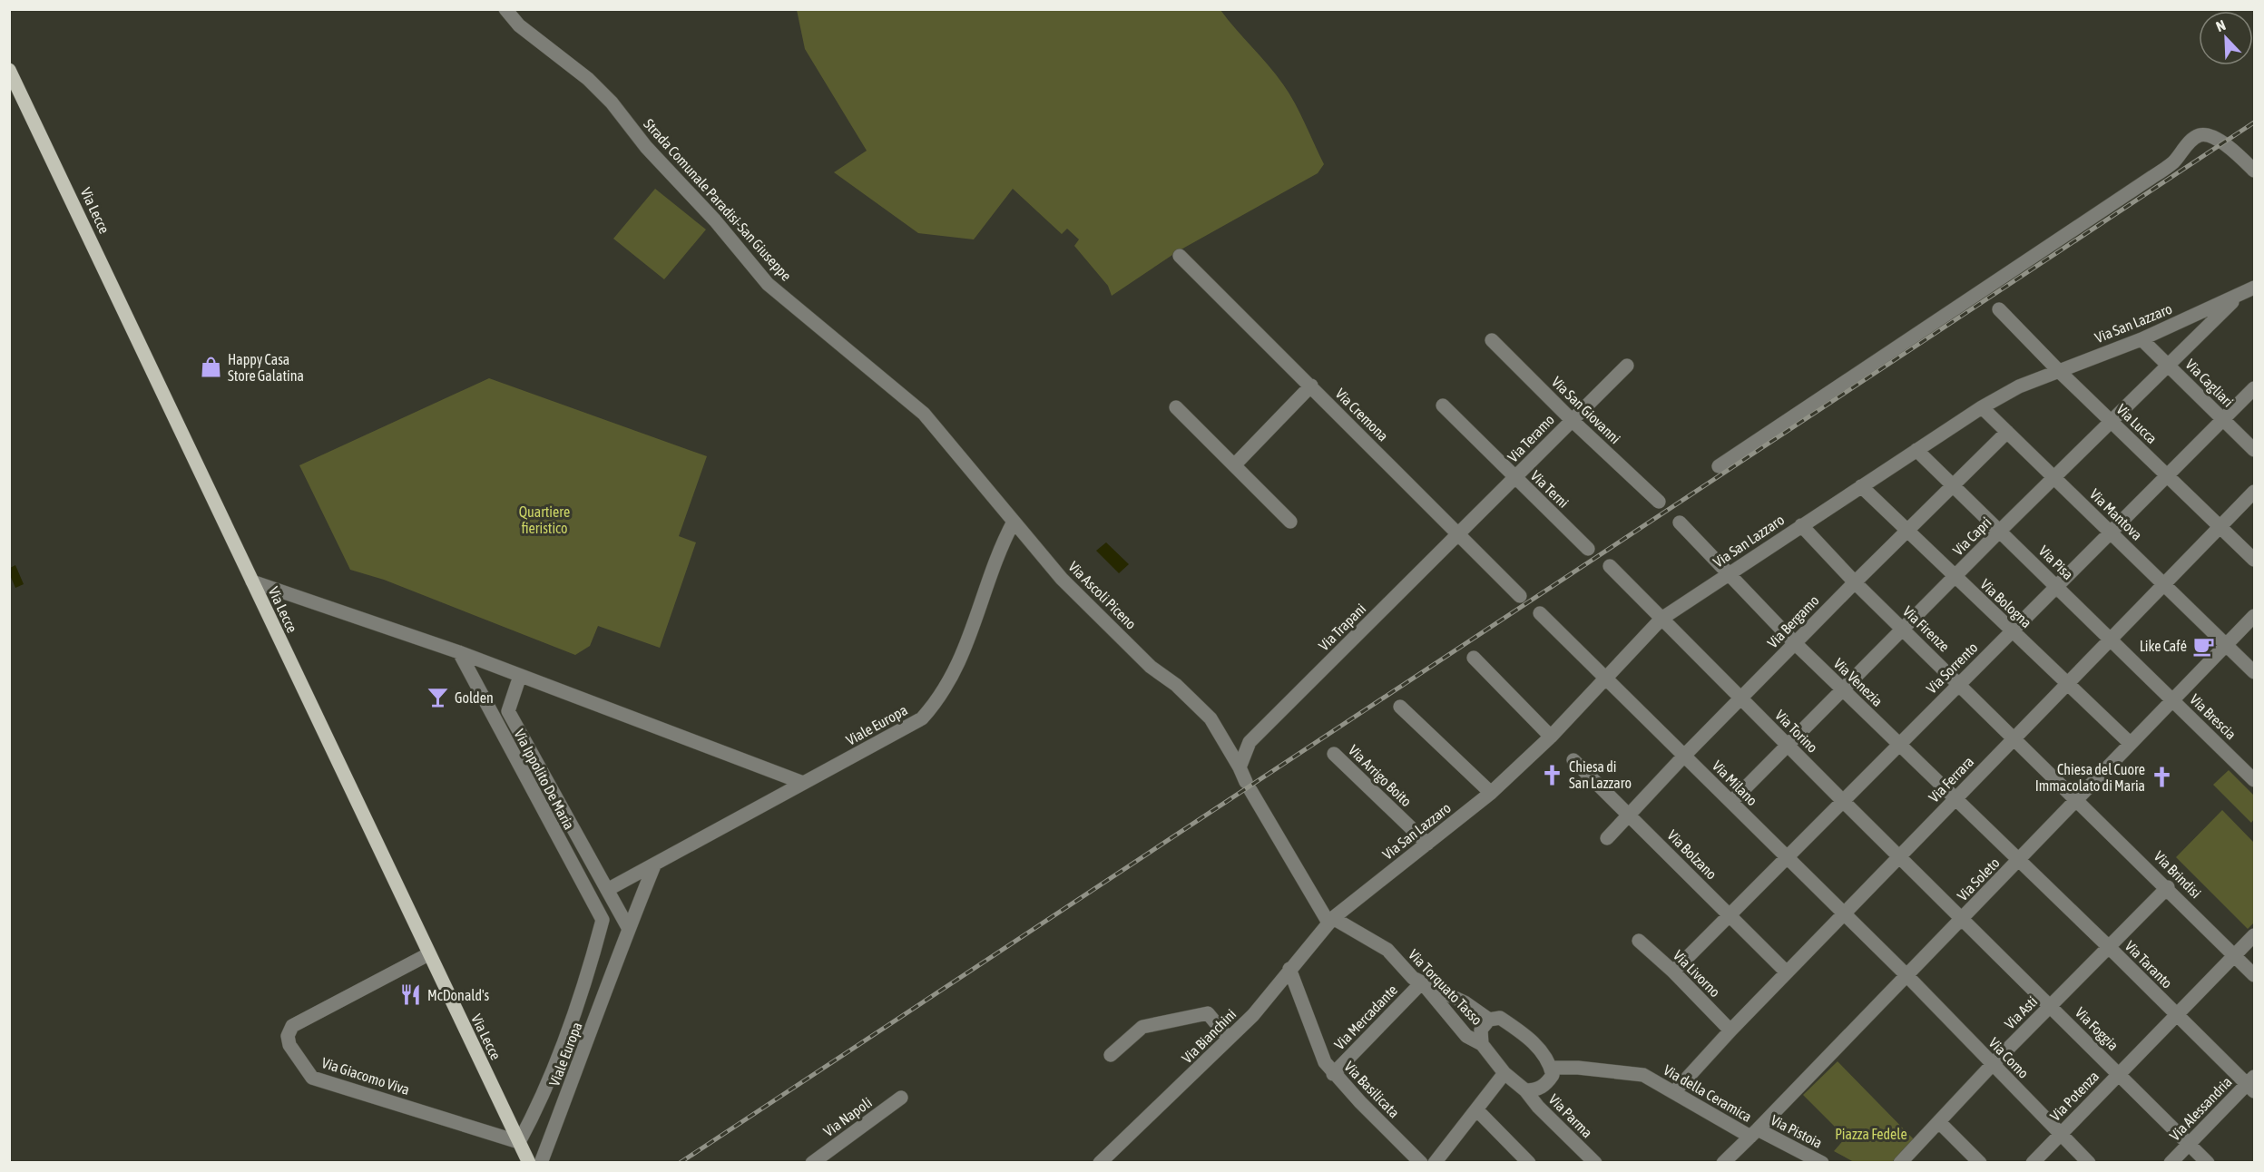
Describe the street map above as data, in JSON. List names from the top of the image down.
{
  "streets": {
    "main road": ["Via Lecce"],
    "street": [
      "Strada Comunale Paradisi-San Giuseppe",
      "Via San Lazzaro",
      "Via Cagliari",
      "Via San Giovanni",
      "Via Cremona",
      "Via Lucca",
      "Via Teramo",
      "Via Terni",
      "Via Mantova",
      "Via Capri",
      "Via Pisa",
      "Via Ascoli Piceno",
      "Via Bologna",
      "Via Bergamo",
      "Via Trapani",
      "Via Firenze",
      "Via Sorrento",
      "Via Venezia",
      "Via Brescia",
      "Viale Europa",
      "Via Torino",
      "Via Arrigo Boito",
      "Via Ippolito De Maria",
      "Via Ferrara",
      "Via Milano",
      "Via Bolzano",
      "Via Brindisi",
      "Via Soleto",
      "Via Taranto",
      "Via Livorno",
      "Via Torquato Tasso",
      "Via Asti",
      "Via Mercadante",
      "Via Foggia",
      "Via Bianchini",
      "Via Como",
      "Via Giacomo Viva",
      "Via Basilicata",
      "Via della Ceramica",
      "Via Potenza",
      "Via Alessandria",
      "Via Parma",
      "Via Napoli",
      "Via Pistoia"
    ]
  },
  "crossings": [
    ["Strada Comunale Paradisi-San Giuseppe", "Via Ascoli Piceno"],
    ["Via Lecce", "Viale Europa"],
    ["Via Lecce", "Via Giacomo Viva"],
    ["Via San Lazzaro", "Via Cagliari"],
    ["Via San Lazzaro", "Via Lucca"],
    ["Via San Lazzaro", "Via Mantova"],
    ["Via San Lazzaro", "Via Capri"],
    ["Via San Lazzaro", "Via Pisa"],
    ["Via San Lazzaro", "Via Bologna"],
    ["Via San Lazzaro", "Via Firenze"],
    ["Via San Lazzaro", "Via Venezia"],
    ["Via San Lazzaro", "Via Torino"],
    ["Via San Lazzaro", "Via Arrigo Boito"],
    ["Via San Lazzaro", "Via Milano"],
    ["Via San Lazzaro", "Via Torquato Tasso"],
    ["Via San Lazzaro", "Via Bianchini"],
    ["Via Cagliari", "Via Capri"],
    ["Via Cagliari", "Via Sorrento"],
    ["Via San Giovanni", "Via Teramo"],
    ["Via Cremona", "Via Teramo"],
    ["Via Cremona", "Via Trapani"],
    ["Via Lucca", "Via Capri"],
    ["Via Lucca", "Via Sorrento"],
    ["Via Lucca", "Via Ferrara"],
    ["Via Teramo", "Via Terni"],
    ["Via Teramo", "Via Trapani"],
    ["Via Mantova", "Via Capri"],
    ["Via Mantova", "Via Bergamo"],
    ["Via Mantova", "Via Sorrento"],
    ["Via Mantova", "Via Ferrara"],
    ["Via Mantova", "Via Soleto"],
    ["Via Capri", "Via Pisa"],
    ["Via Capri", "Via Bologna"],
    ["Via Capri", "Via Firenze"],
    ["Via Capri", "Via Venezia"],
    ["Via Capri", "Via Torino"],
    ["Via Capri", "Via Milano"],
    ["Via Pisa", "Via Bergamo"],
    ["Via Pisa", "Via Sorrento"],
    ["Via Pisa", "Via Brescia"],
    ["Via Pisa", "Via Ferrara"],
    ["Via Pisa", "Via Soleto"],
    ["Via Ascoli Piceno", "Via Trapani"],
    ["Via Ascoli Piceno", "Viale Europa"],
    ["Via Ascoli Piceno", "Via Torquato Tasso"],
    ["Via Bologna", "Via Bergamo"],
    ["Via Bologna", "Via Sorrento"],
    ["Via Bologna", "Via Ferrara"],
    ["Via Bologna", "Via Soleto"],
    ["Via Bergamo", "Via Firenze"],
    ["Via Bergamo", "Via Venezia"],
    ["Via Bergamo", "Via Torino"],
    ["Via Bergamo", "Via Milano"],
    ["Via Bergamo", "Via Bolzano"],
    ["Via Firenze", "Via Sorrento"],
    ["Via Firenze", "Via Ferrara"],
    ["Via Firenze", "Via Brindisi"],
    ["Via Firenze", "Via Soleto"],
    ["Via Sorrento", "Via Venezia"],
    ["Via Sorrento", "Via Torino"],
    ["Via Sorrento", "Via Milano"],
    ["Via Sorrento", "Via Bolzano"],
    ["Via Sorrento", "Via Livorno"],
    ["Via Venezia", "Via Ferrara"],
    ["Via Venezia", "Via Soleto"],
    ["Via Venezia", "Via Taranto"],
    ["Via Brescia", "Via Soleto"],
    ["Viale Europa", "Via Ippolito De Maria"],
    ["Viale Europa", "Via Giacomo Viva"],
    ["Via Torino", "Via Ferrara"],
    ["Via Torino", "Via Soleto"],
    ["Via Torino", "Via Foggia"],
    ["Via Ferrara", "Via Milano"],
    ["Via Ferrara", "Via Bolzano"],
    ["Via Ferrara", "Via Livorno"],
    ["Via Ferrara", "Via della Ceramica"],
    ["Via Milano", "Via Soleto"],
    ["Via Milano", "Via Como"],
    ["Via Brindisi", "Via Soleto"],
    ["Via Brindisi", "Via Asti"],
    ["Via Brindisi", "Via Potenza"],
    ["Via Soleto", "Via Taranto"],
    ["Via Soleto", "Via Foggia"],
    ["Via Soleto", "Via Como"],
    ["Via Soleto", "Via della Ceramica"],
    ["Via Soleto", "Via Pistoia"],
    ["Via Taranto", "Via Asti"],
    ["Via Taranto", "Via Potenza"],
    ["Via Taranto", "Via Alessandria"],
    ["Via Torquato Tasso", "Via Mercadante"],
    ["Via Torquato Tasso", "Via Bianchini"],
    ["Via Torquato Tasso", "Via Parma"],
    ["Via Asti", "Via Foggia"],
    ["Via Asti", "Via Como"],
    ["Via Mercadante", "Via Basilicata"],
    ["Via Foggia", "Via Potenza"],
    ["Via Foggia", "Via Alessandria"],
    ["Via Bianchini", "Via Basilicata"],
    ["Via Como", "Via Potenza"],
    ["Via della Ceramica", "Via Pistoia"]
  ],
  "parks": ["Quartiere fieristico", "Piazza Fedele"],
  "places": {
    "shop": ["Happy Casa Store Galatina"],
    "cafe": ["Like Café"],
    "bar": ["Golden"],
    "church": ["Chiesa di San Lazzaro", "Chiesa del Cuore Immacolato di Maria"],
    "restaurant": ["McDonald's"]
  },
  "north": "top left"
}
